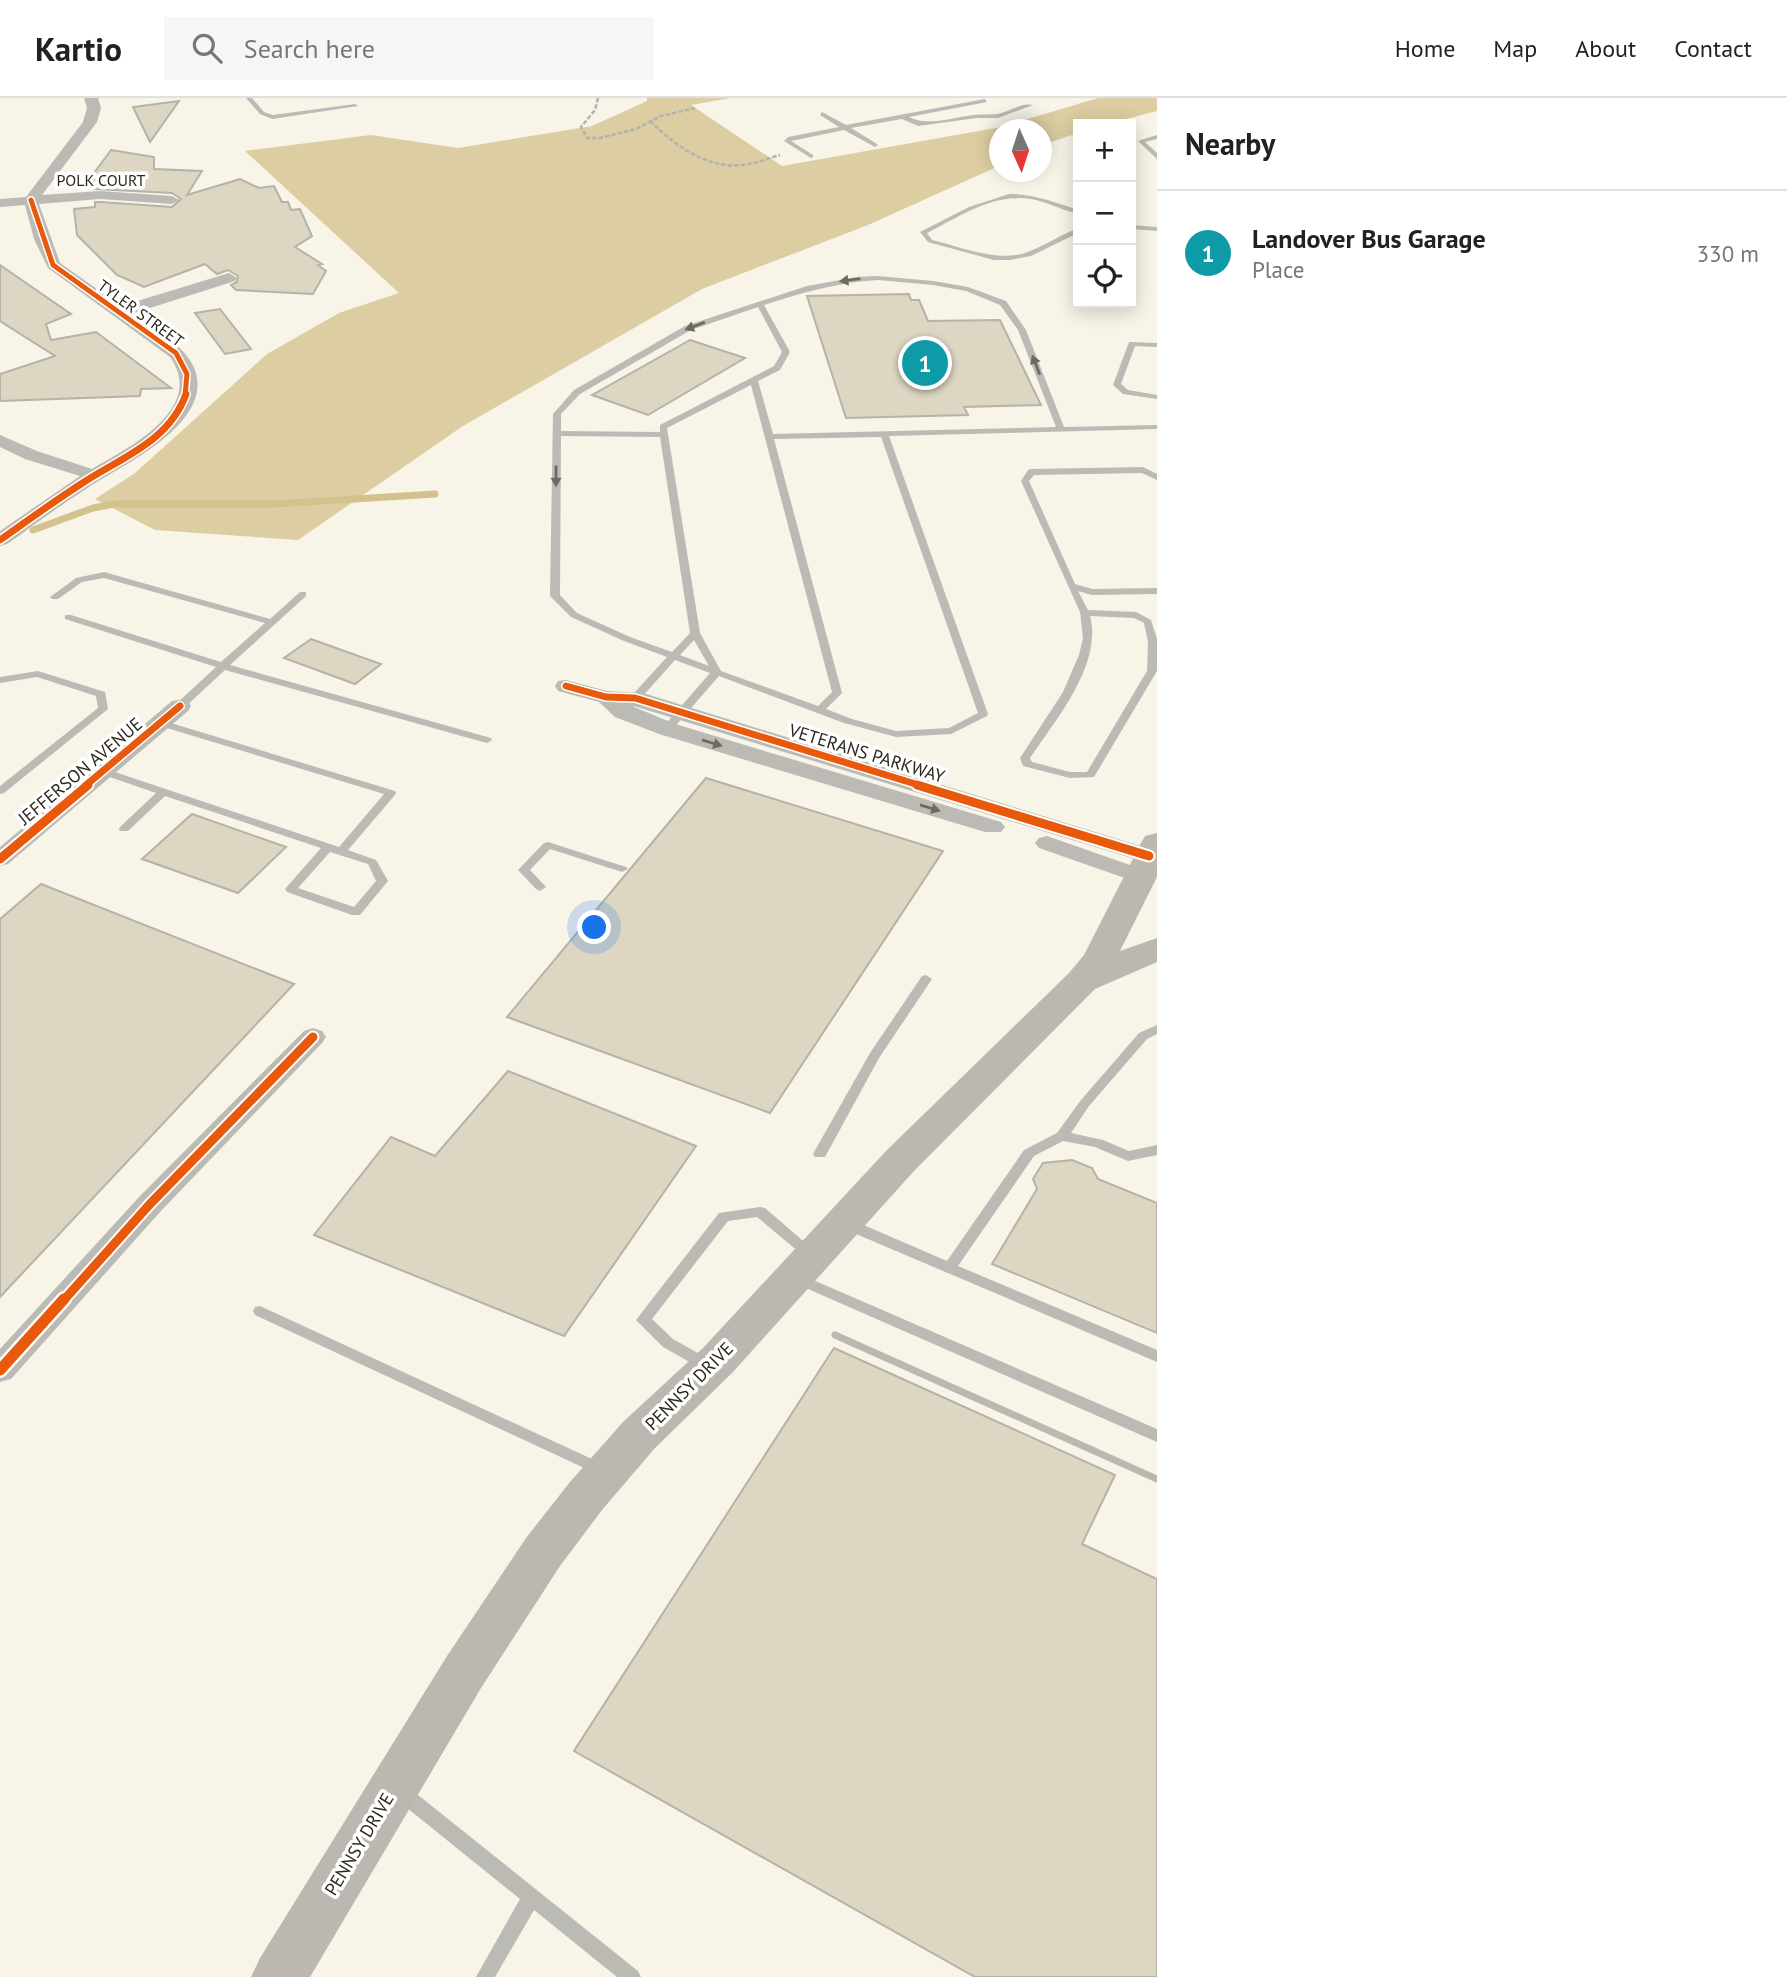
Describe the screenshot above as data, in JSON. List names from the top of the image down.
{
  "streets": {
    "main road": ["PENNSY DRIVE"],
    "street": [
      "POLK COURT",
      "TYLER STREET",
      "VETERANS PARKWAY",
      "JEFFERSON AVENUE"
    ]
  },
  "crossings": [
    ["POLK COURT", "TYLER STREET"],
    ["VETERANS PARKWAY", "PENNSY DRIVE"]
  ],
  "north": "bottom",
  "page": {
    "header": "Kartio",
    "search": "Search here",
    "nav": [
      "Home",
      "Map",
      "About",
      "Contact"
    ],
    "heading": "Nearby",
    "map_buttons": ["+", "−"],
    "list": [
      {
        "mark": "1",
        "name": "Landover Bus Garage",
        "note": "Place",
        "value": "330 m"
      }
    ],
    "pins": "1"
  }
}
